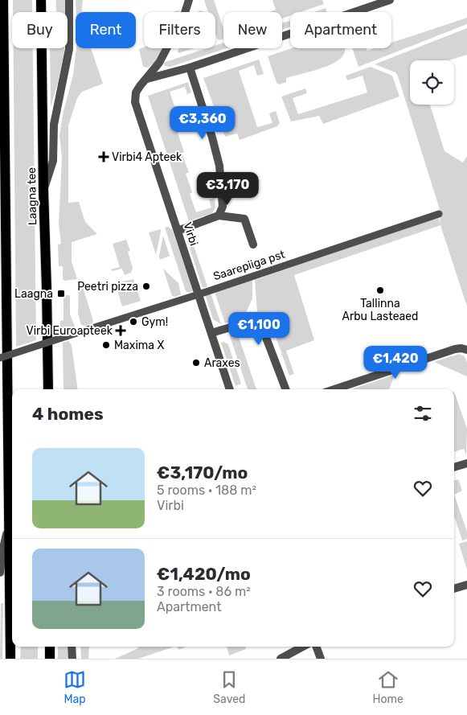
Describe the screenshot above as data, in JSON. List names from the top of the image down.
{
  "streets": {
    "main road": ["Laagna tee"],
    "street": ["Virbi", "Saarepiiga pst"]
  },
  "crossings": [
    ["Virbi", "Saarepiiga pst"]
  ],
  "places": {
    "health": ["Virbi4 Apteek", "Virbi Euroapteek"],
    "other": [
      "Peetri pizza",
      "Tallinna Arbu Lasteaed",
      "Gym!",
      "Maxima X",
      "Araxes"
    ],
    "transit": ["Laagna"]
  },
  "page": {
    "chip": [
      "Buy",
      "Rent",
      "Filters",
      "New",
      "Apartment"
    ],
    "price": [
      "€3,360",
      "€3,170",
      "€1,100",
      "€1,420"
    ],
    "heading": "4 homes",
    "list": [
      {
        "name": "€3,170/mo",
        "note": "5 rooms · 188 m² · Virbi"
      },
      {
        "name": "€1,420/mo",
        "note": "3 rooms · 86 m² · Apartment"
      }
    ],
    "tabs": ["Map", "Saved", "Home"]
  }
}
